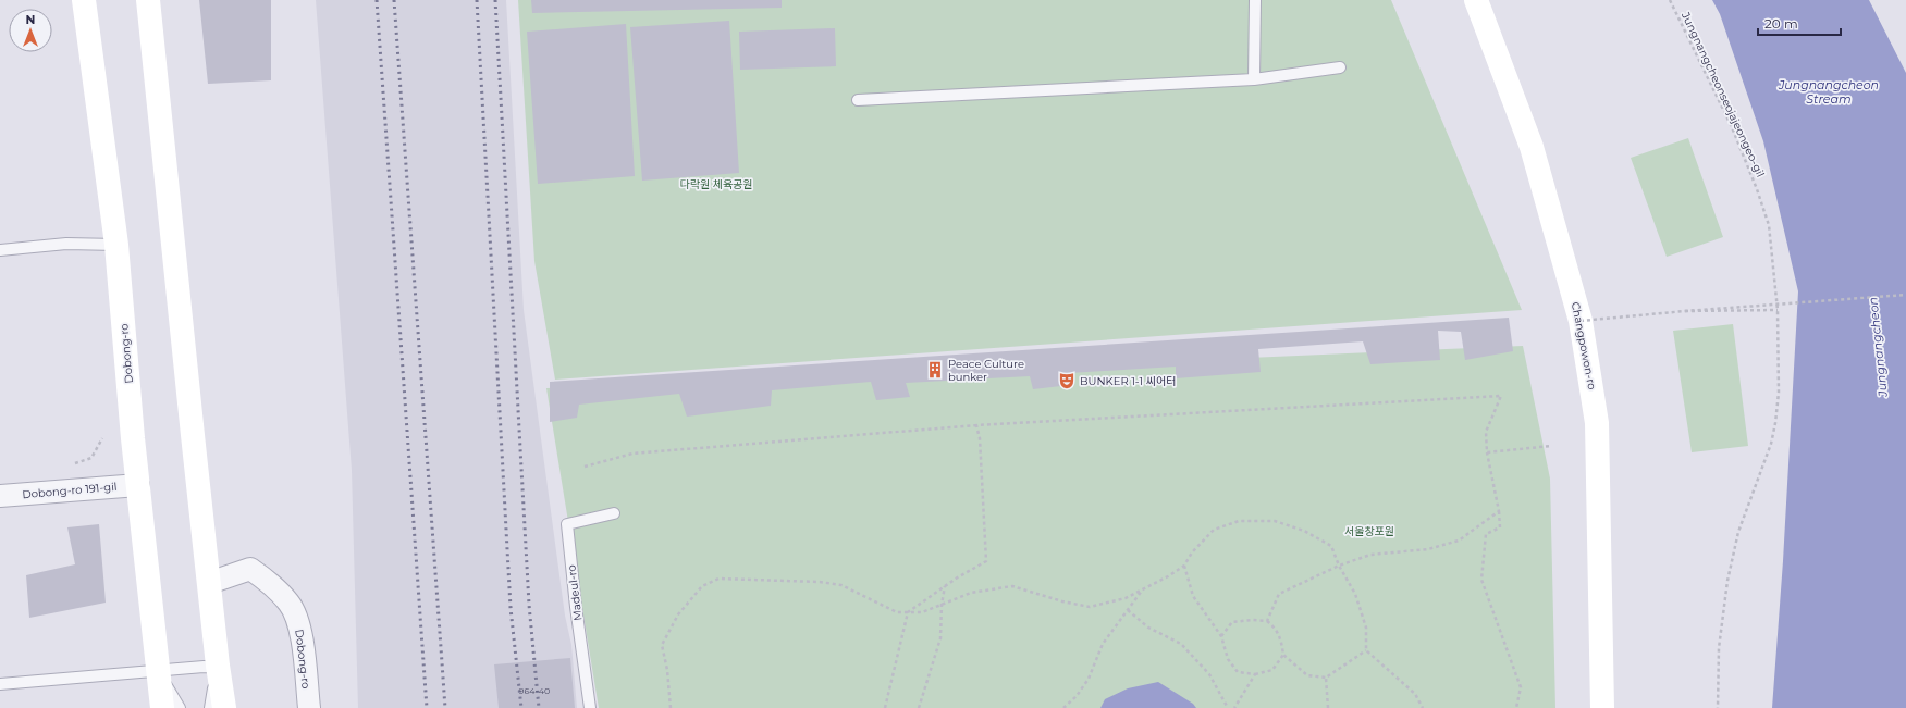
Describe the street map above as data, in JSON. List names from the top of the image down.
{
  "streets": {
    "main road": ["Changpowon-ro", "Dobong-ro"],
    "street": ["Dobong-ro 191-gil"],
    "lane": ["Madeul-ro"],
    "path": ["Jungnangcheonseojajeongeo-gil"]
  },
  "crossings": [
    ["Dobong-ro", "Dobong-ro 191-gil"]
  ],
  "water": ["Jungnangcheon Stream", "Jungnangcheon"],
  "parks": ["다락원 체육공원", "서울창포원"],
  "places": {
    "building": ["Peace Culture bunker"],
    "theatre": ["BUNKER 1-1 씨어터"]
  },
  "house_numbers": ["964-40"],
  "scale_bar": "20 m",
  "north": "top"
}
